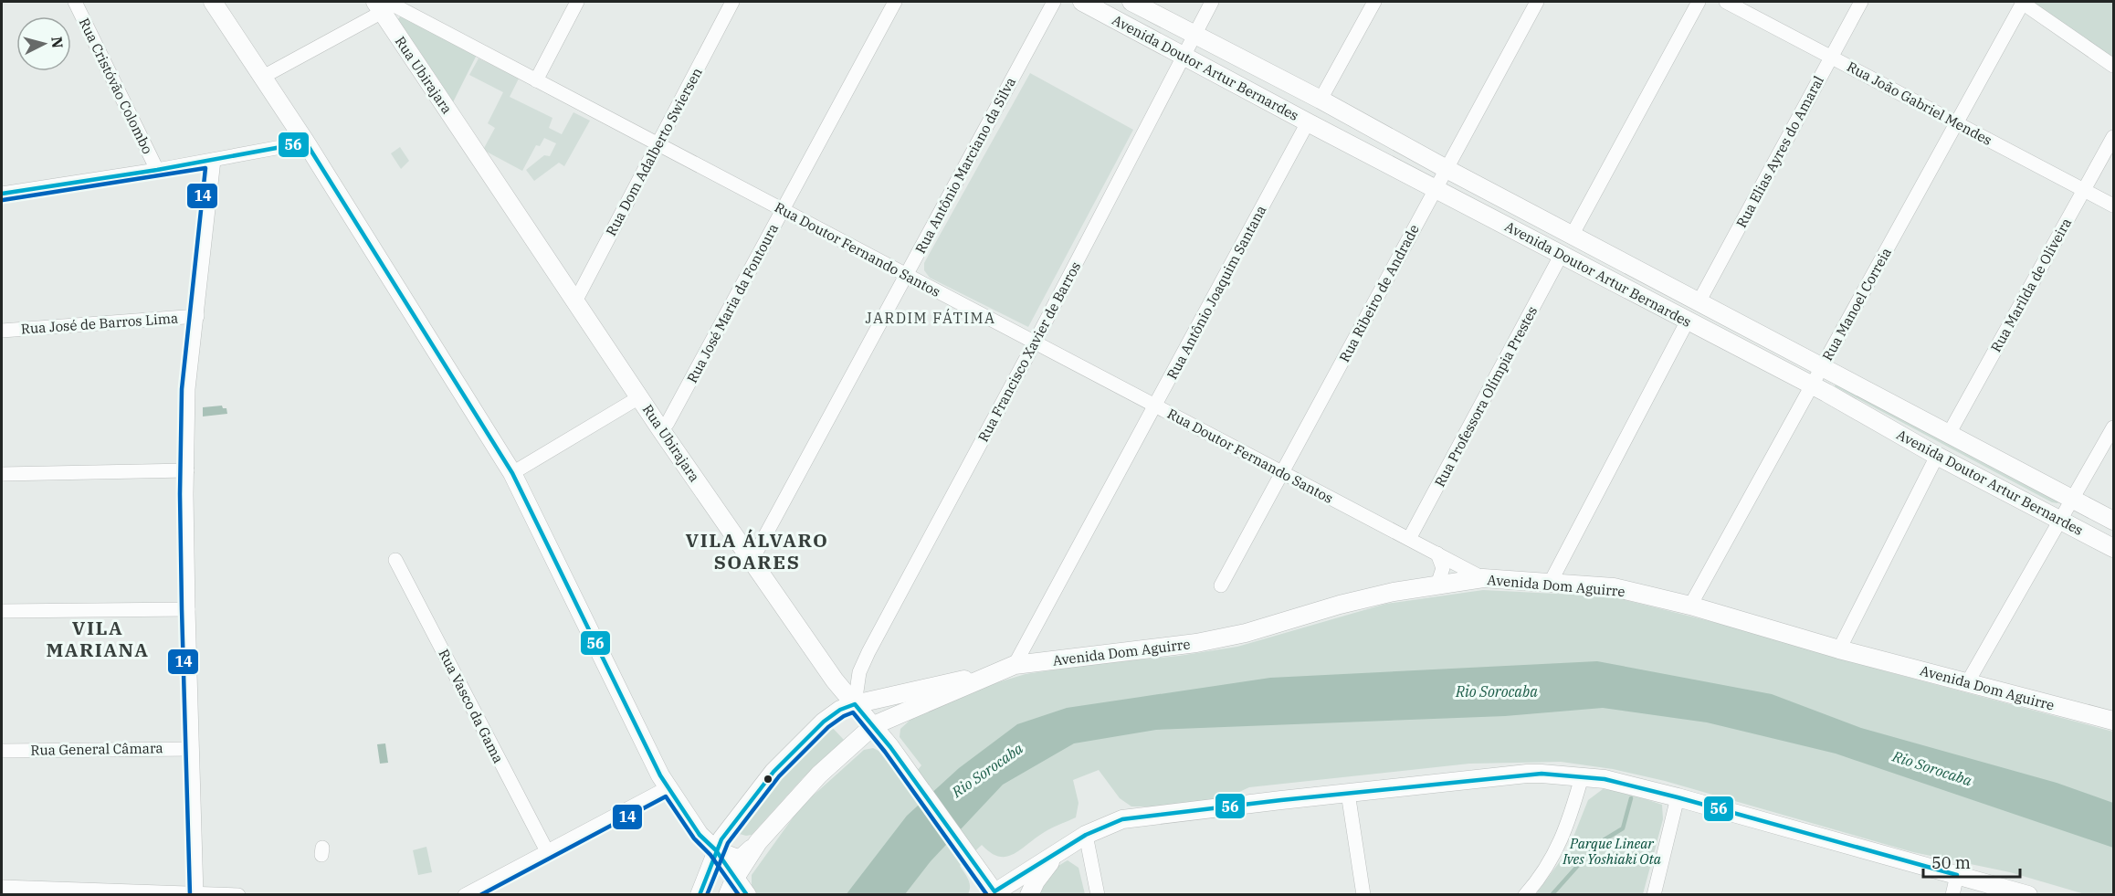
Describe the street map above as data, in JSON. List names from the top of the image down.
{
  "streets": {
    "main road": ["Avenida Doutor Artur Bernardes", "Rua Ubirajara", "Avenida Dom Aguirre"],
    "street": [
      "Rua Cristóvão Colombo",
      "Rua João Gabriel Mendes",
      "Rua Dom Adalberto Swiersen",
      "Rua Elias Ayres do Amaral",
      "Rua Antônio Marciano da Silva",
      "Rua Doutor Fernando Santos",
      "Rua Marilda de Oliveira",
      "Rua Antônio Joaquim Santana",
      "Rua Ribeiro de Andrade",
      "Rua José Maria da Fontoura",
      "Rua Manoel Correia",
      "Rua José de Barros Lima",
      "Rua Francisco Xavier de Barros",
      "Rua Professora Olímpia Prestes",
      "Rua Vasco da Gama",
      "Rua General Câmara"
    ]
  },
  "crossings": [
    ["Avenida Doutor Artur Bernardes", "Rua Elias Ayres do Amaral"],
    ["Avenida Doutor Artur Bernardes", "Rua Marilda de Oliveira"],
    ["Avenida Doutor Artur Bernardes", "Rua Antônio Joaquim Santana"],
    ["Avenida Doutor Artur Bernardes", "Rua Ribeiro de Andrade"],
    ["Avenida Doutor Artur Bernardes", "Rua Manoel Correia"],
    ["Avenida Doutor Artur Bernardes", "Rua Francisco Xavier de Barros"],
    ["Avenida Doutor Artur Bernardes", "Rua Professora Olímpia Prestes"],
    ["Rua Ubirajara", "Rua Dom Adalberto Swiersen"],
    ["Rua Ubirajara", "Rua Antônio Marciano da Silva"],
    ["Rua Ubirajara", "Rua Doutor Fernando Santos"],
    ["Rua Ubirajara", "Rua José Maria da Fontoura"],
    ["Rua Ubirajara", "Rua Francisco Xavier de Barros"],
    ["Rua Ubirajara", "Avenida Dom Aguirre"],
    ["Rua João Gabriel Mendes", "Rua Elias Ayres do Amaral"],
    ["Rua João Gabriel Mendes", "Rua Marilda de Oliveira"],
    ["Rua João Gabriel Mendes", "Rua Manoel Correia"],
    ["Rua Dom Adalberto Swiersen", "Rua Doutor Fernando Santos"],
    ["Rua Antônio Marciano da Silva", "Rua Doutor Fernando Santos"],
    ["Rua Doutor Fernando Santos", "Rua Antônio Joaquim Santana"],
    ["Rua Doutor Fernando Santos", "Rua Ribeiro de Andrade"],
    ["Rua Doutor Fernando Santos", "Rua José Maria da Fontoura"],
    ["Rua Doutor Fernando Santos", "Rua Francisco Xavier de Barros"],
    ["Rua Doutor Fernando Santos", "Rua Professora Olímpia Prestes"],
    ["Rua Doutor Fernando Santos", "Avenida Dom Aguirre"],
    ["Rua Antônio Joaquim Santana", "Avenida Dom Aguirre"],
    ["Rua Manoel Correia", "Avenida Dom Aguirre"],
    ["Rua Francisco Xavier de Barros", "Avenida Dom Aguirre"]
  ],
  "districts": ["JARDIM FÁTIMA", "VILA ÁLVARO SOARES", "VILA MARIANA"],
  "water": ["Rio Sorocaba"],
  "parks": ["Parque Linear Ives Yoshiaki Ota"],
  "lines": ["transit line 56", "transit line 14"],
  "scale_bar": "50 m",
  "north": "right"
}
